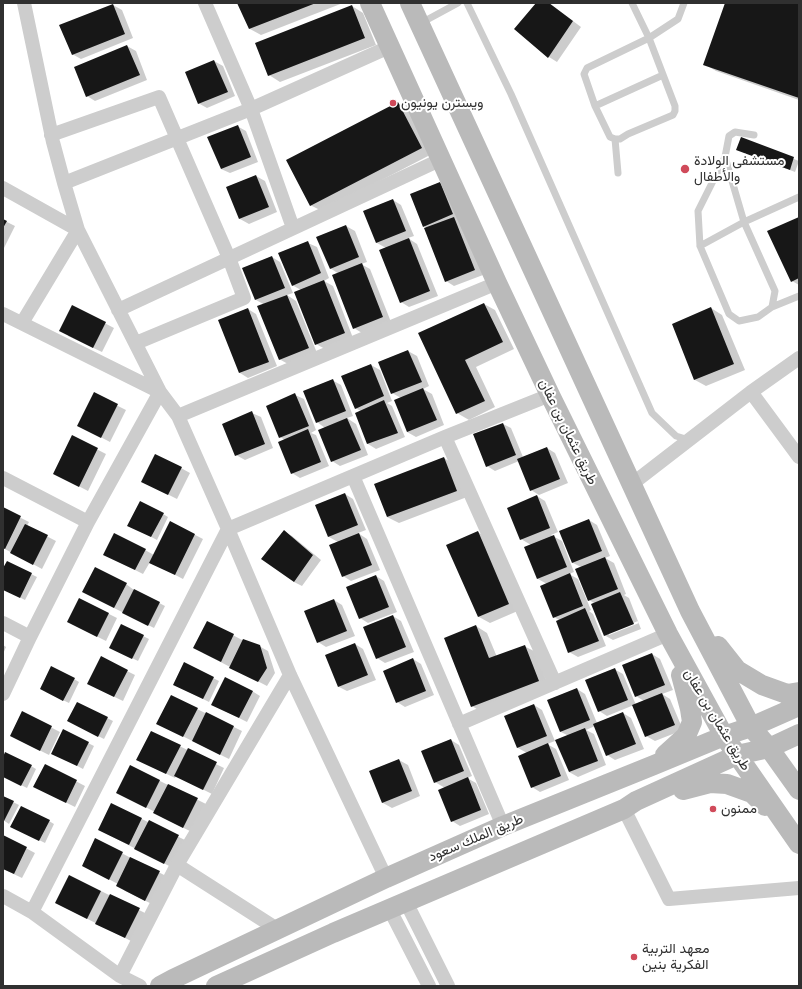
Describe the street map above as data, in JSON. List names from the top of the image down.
{
  "streets": {
    "main road": ["طريق عثمان بن عفان", "طريق الملك سعود"]
  },
  "crossings": [
    ["طريق عثمان بن عفان", "طريق الملك سعود"]
  ],
  "places": [
    "ويسترن يونيون",
    "مستشفى الولادة والأطفال",
    "ممنون",
    "معهد التربية الفكرية بنين"
  ]
}
